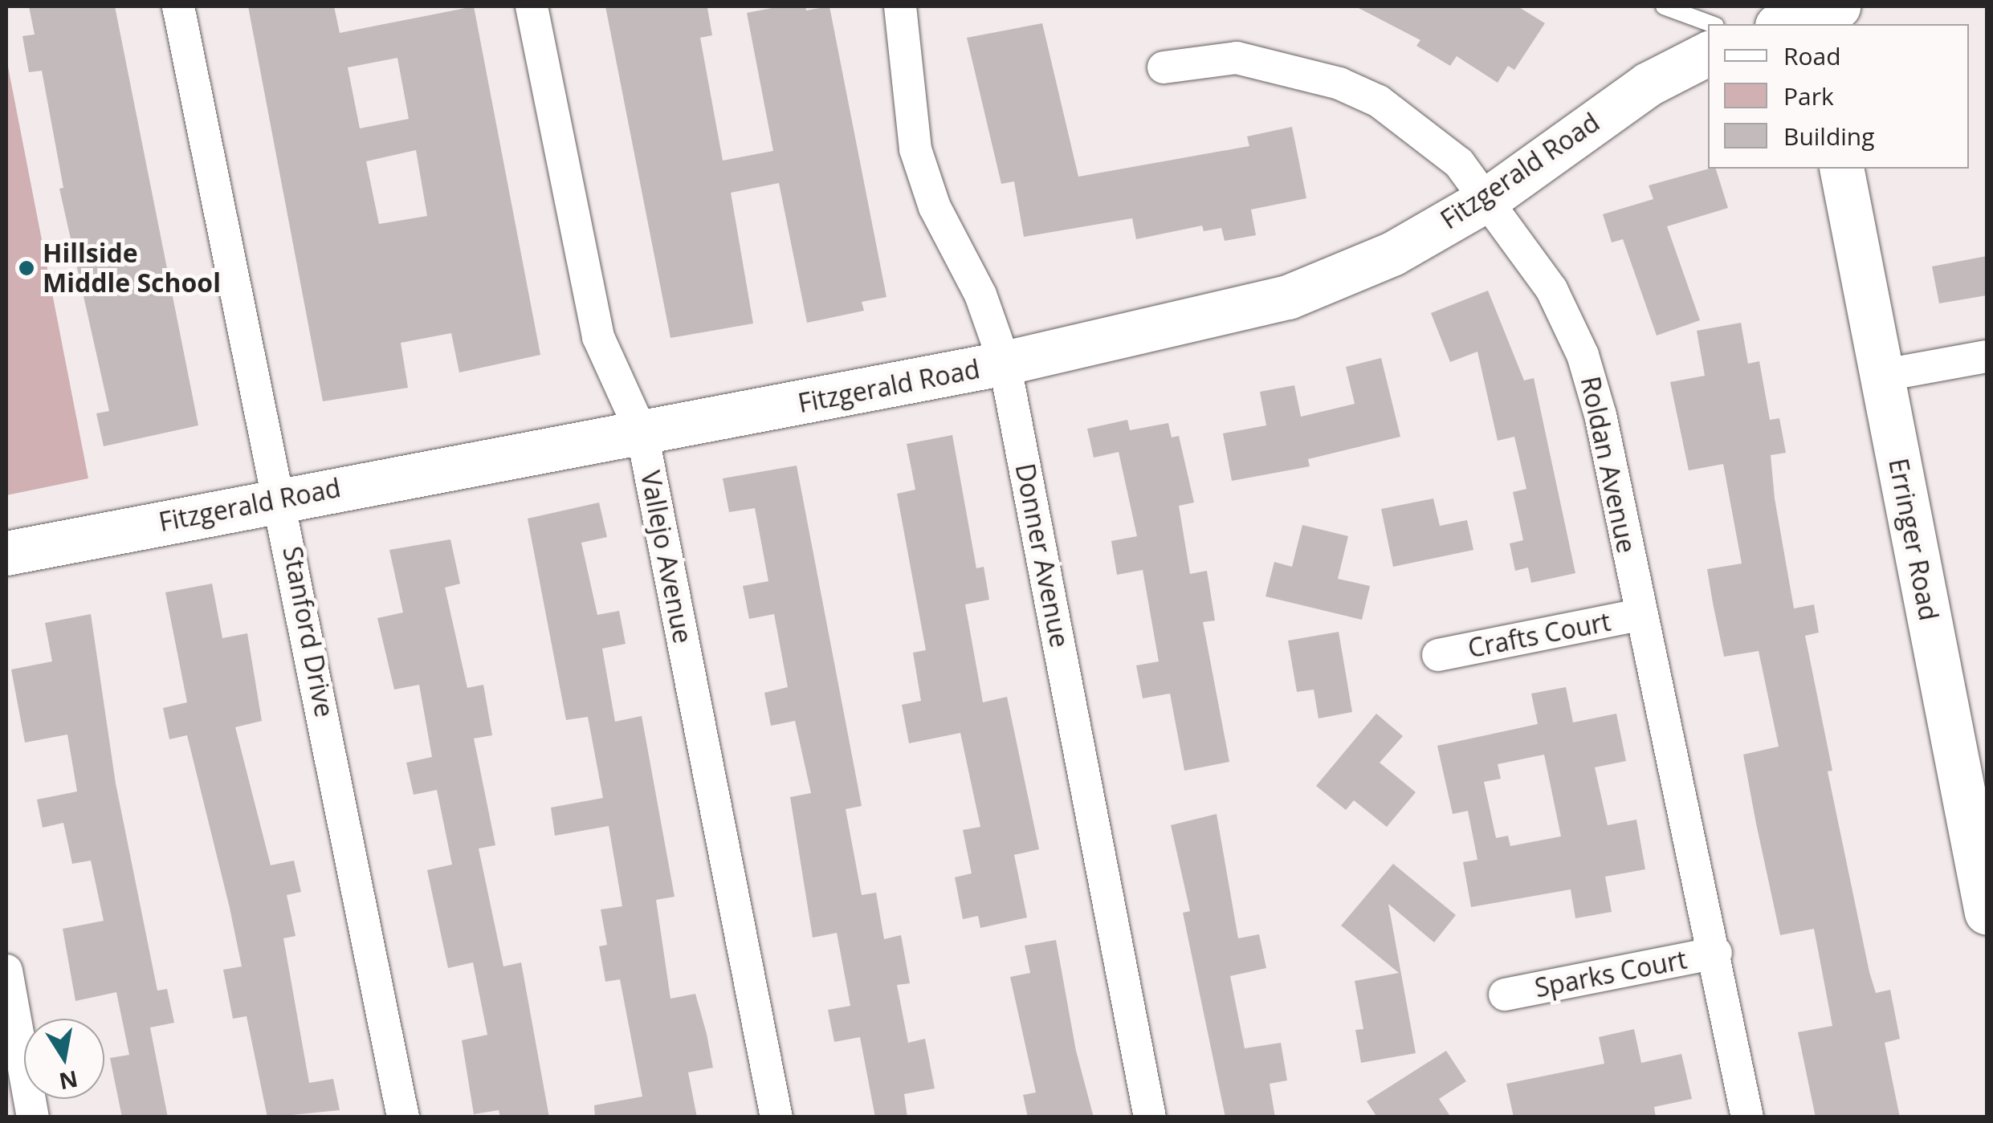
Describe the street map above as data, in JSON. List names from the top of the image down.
{
  "streets": {
    "main road": ["Fitzgerald Road", "Erringer Road"],
    "street": [
      "Roldan Avenue",
      "Donner Avenue",
      "Vallejo Avenue",
      "Stanford Drive",
      "Crafts Court",
      "Sparks Court"
    ]
  },
  "crossings": [
    ["Fitzgerald Road", "Roldan Avenue"],
    ["Fitzgerald Road", "Donner Avenue"],
    ["Fitzgerald Road", "Vallejo Avenue"],
    ["Fitzgerald Road", "Stanford Drive"],
    ["Roldan Avenue", "Crafts Court"],
    ["Roldan Avenue", "Sparks Court"]
  ],
  "places": ["Hillside Middle School"],
  "legend": ["Road", "Park", "Building"],
  "north": "bottom"
}
